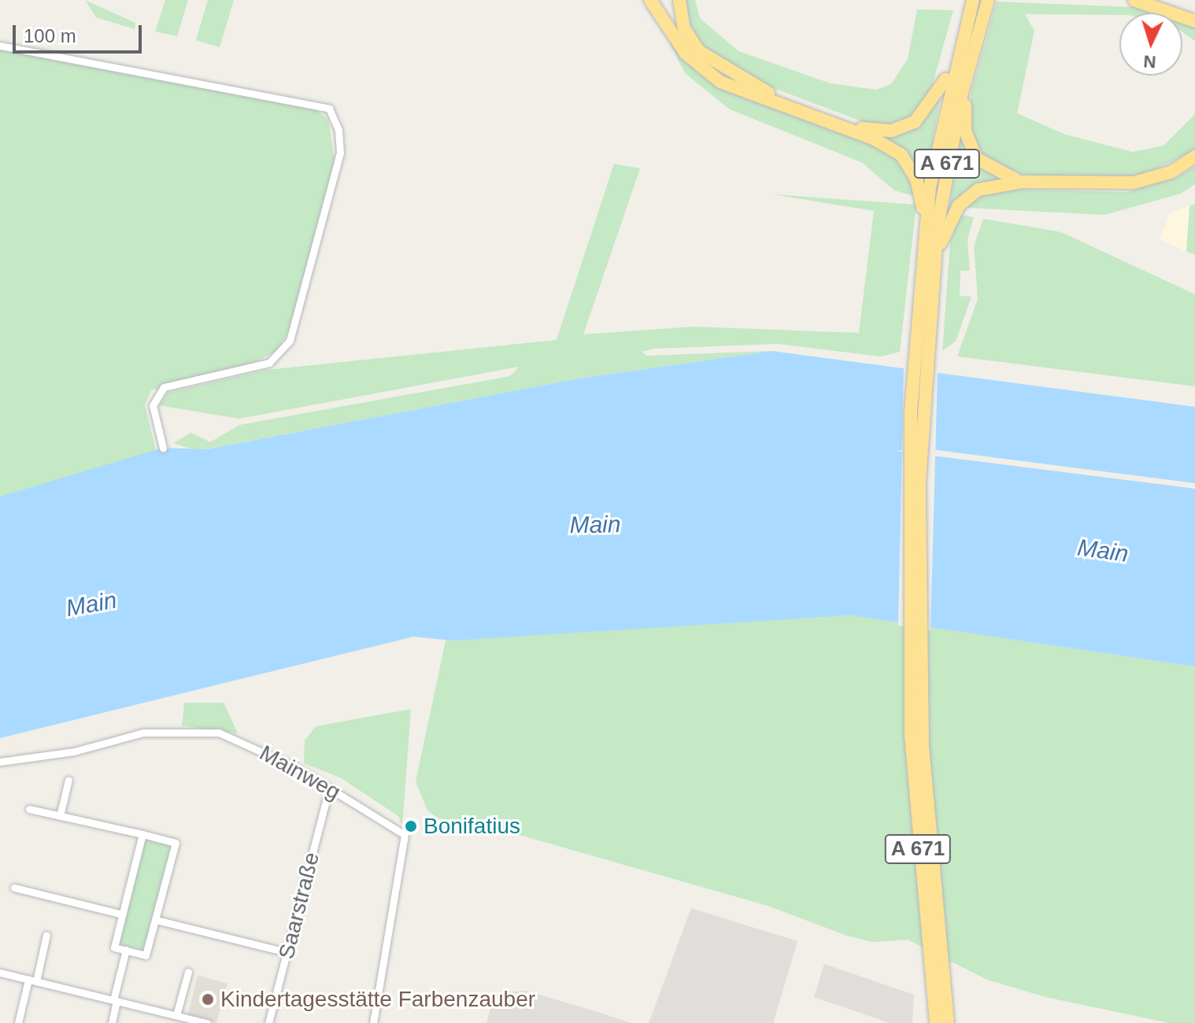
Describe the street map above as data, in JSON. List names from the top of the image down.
{
  "streets": {
    "highway": ["A 671"],
    "street": ["Mainweg", "Saarstraße"]
  },
  "crossings": [
    ["Mainweg", "Saarstraße"]
  ],
  "water": ["Main"],
  "places": ["Bonifatius", "Kindertagesstätte Farbenzauber"],
  "scale_bar": "100 m",
  "north": "bottom"
}
